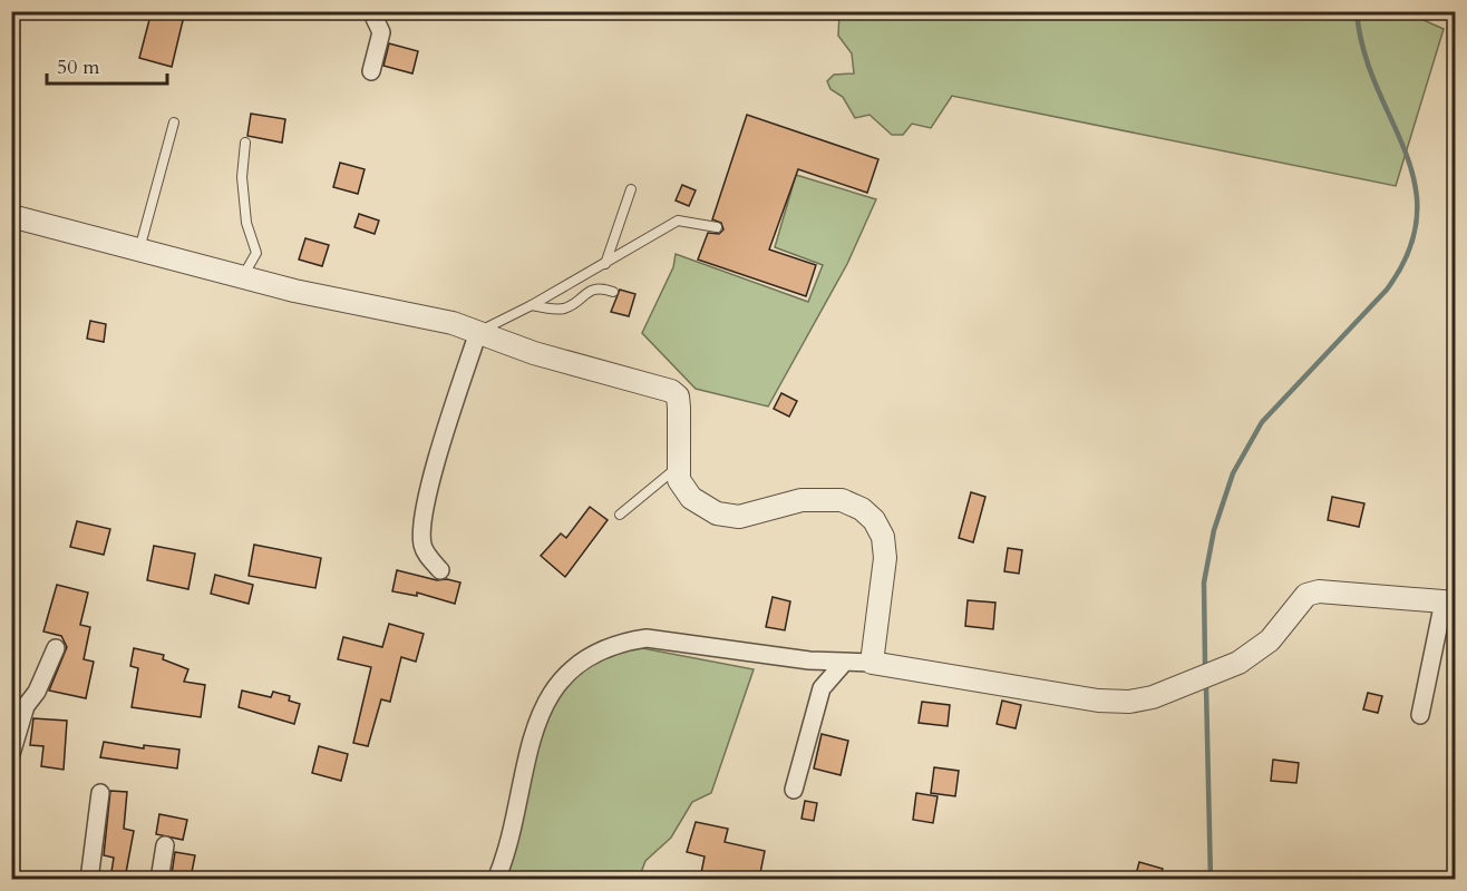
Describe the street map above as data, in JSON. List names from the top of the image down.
{
  "scale_bar": "50 m"
}
